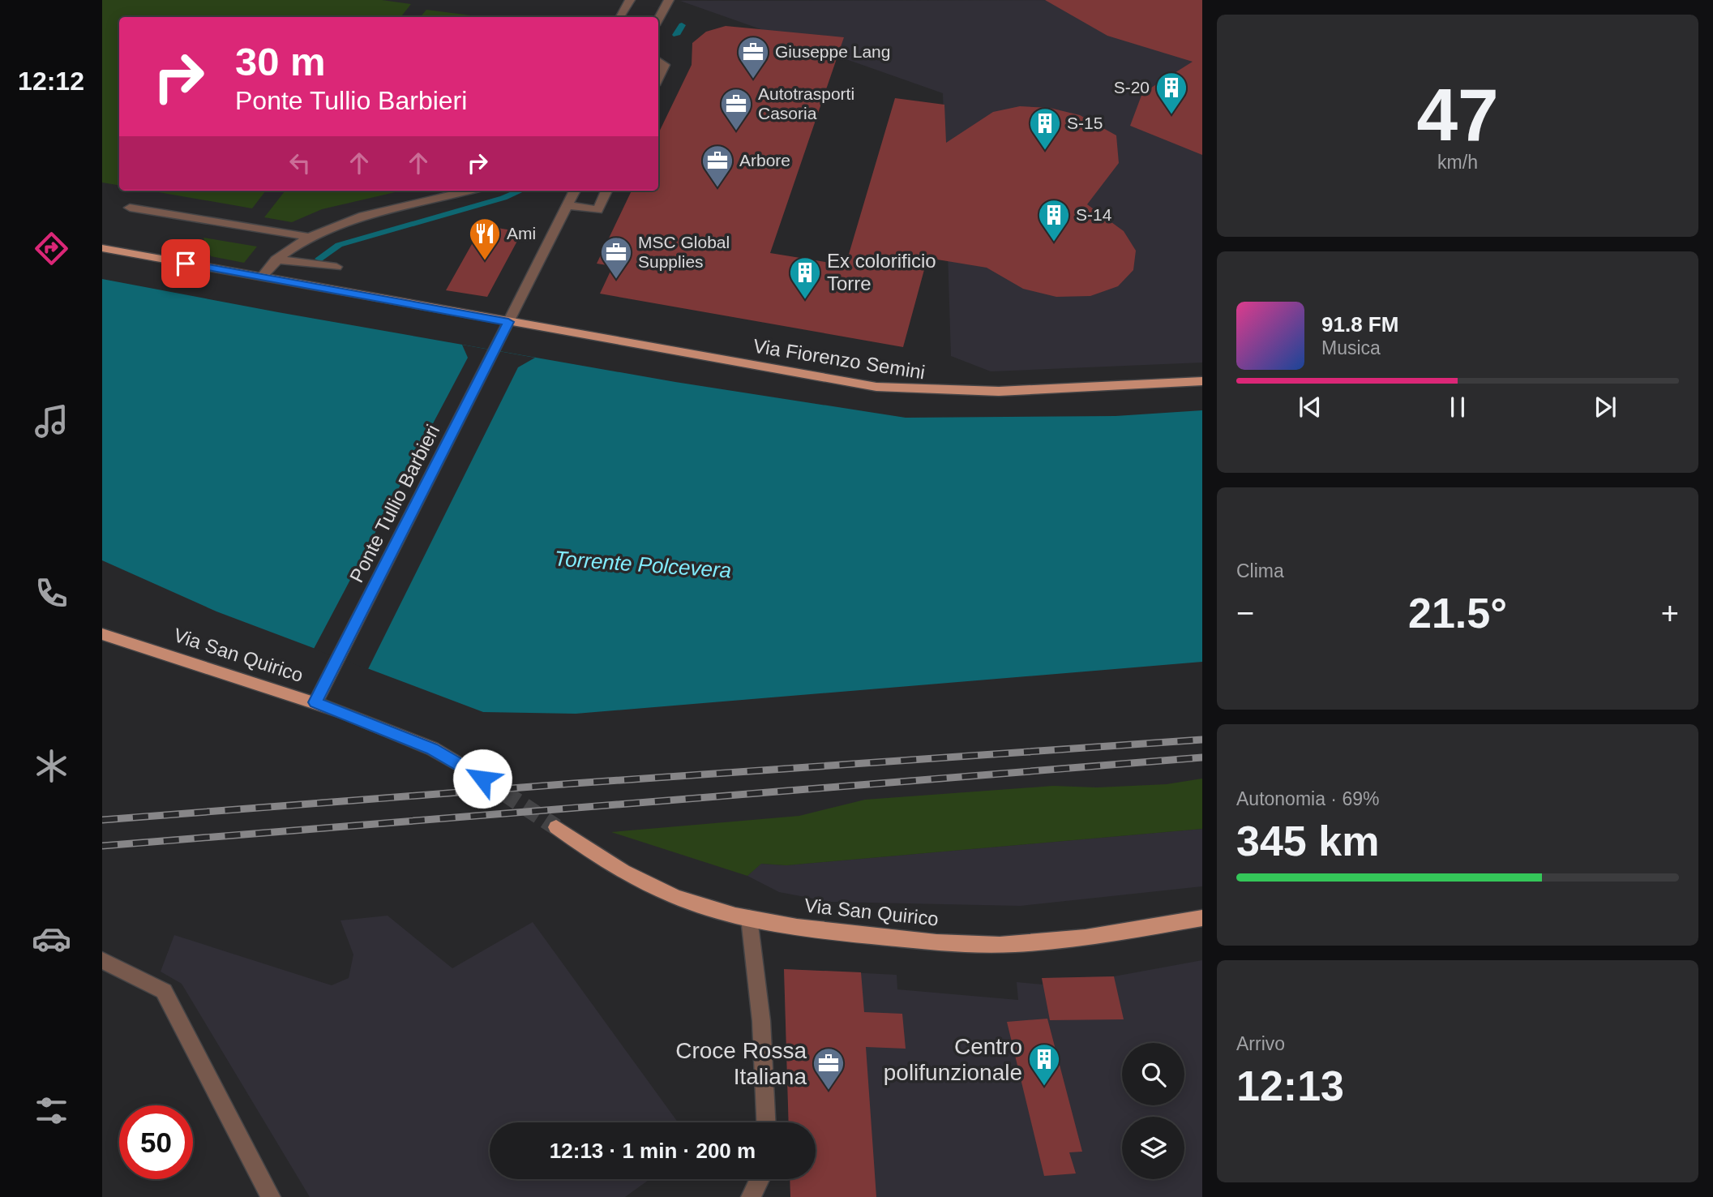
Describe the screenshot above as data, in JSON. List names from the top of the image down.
{
  "streets": {
    "main road": ["Via Fiorenzo Semini", "Ponte Tullio Barbieri", "Via San Quirico"]
  },
  "crossings": [
    ["Via Fiorenzo Semini", "Ponte Tullio Barbieri"],
    ["Ponte Tullio Barbieri", "Via San Quirico"]
  ],
  "water": ["Torrente Polcevera"],
  "places": {
    "office": [
      "Giuseppe Lang",
      "Autotrasporti Casoria",
      "Arbore",
      "MSC Global Supplies",
      "Croce Rossa Italiana"
    ],
    "building": [
      "S-20",
      "S-15",
      "S-14",
      "Ex colorificio Torre",
      "Centro polifunzionale"
    ],
    "restaurant": ["Ami"]
  },
  "page": {
    "tabs": "12:12",
    "tile": [
      ["47", "km/h"],
      "Clima",
      ["Autonomia · 69%", "345 km"],
      ["Arrivo", "12:13"]
    ],
    "turn": ["30 m", "Ponte Tullio Barbieri"],
    "song": ["91.8 FM", "Musica"],
    "heat": ["−", "21.5°", "+"],
    "limit": "50",
    "trip": "12:13 · 1 min · 200 m"
  }
}
